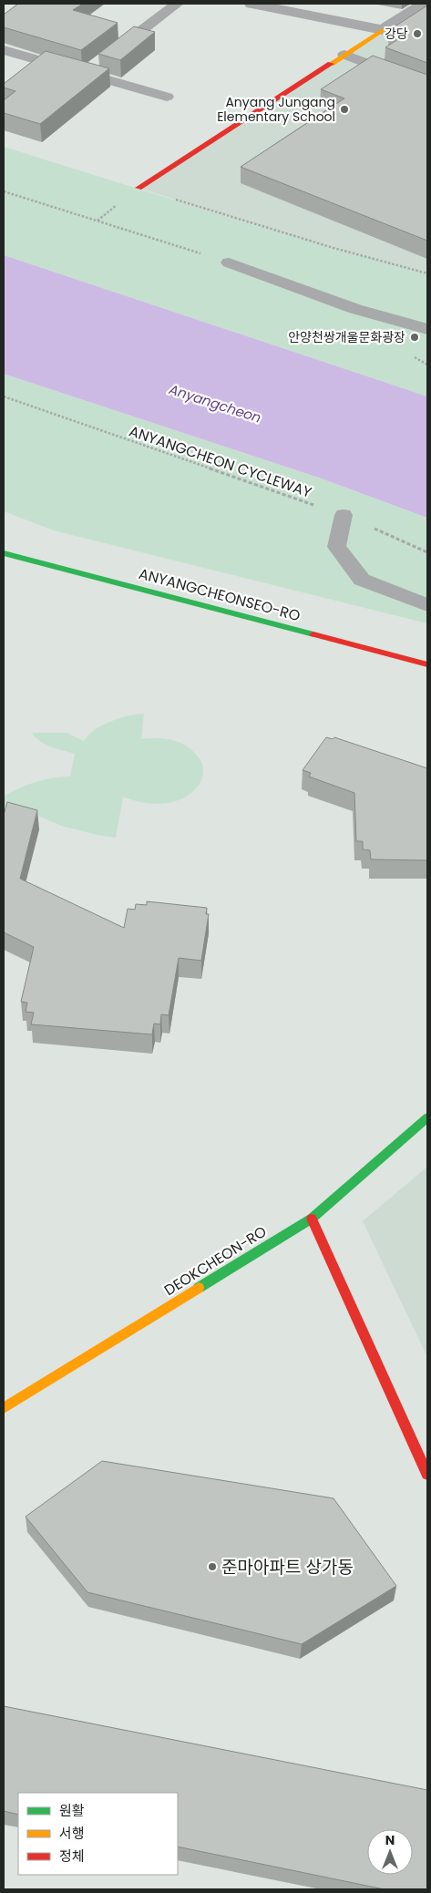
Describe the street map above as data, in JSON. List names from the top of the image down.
{
  "streets": {
    "street": ["ANYANGCHEONSEO-RO", "DEOKCHEON-RO"],
    "path": ["ANYANGCHEON CYCLEWAY"]
  },
  "water": ["Anyangcheon"],
  "places": [
    "강당",
    "Anyang Jungang Elementary School",
    "안양천쌍개울문화광장",
    "준마아파트 상가동"
  ],
  "legend": ["원활", "서행", "정체"],
  "north": "top"
}
